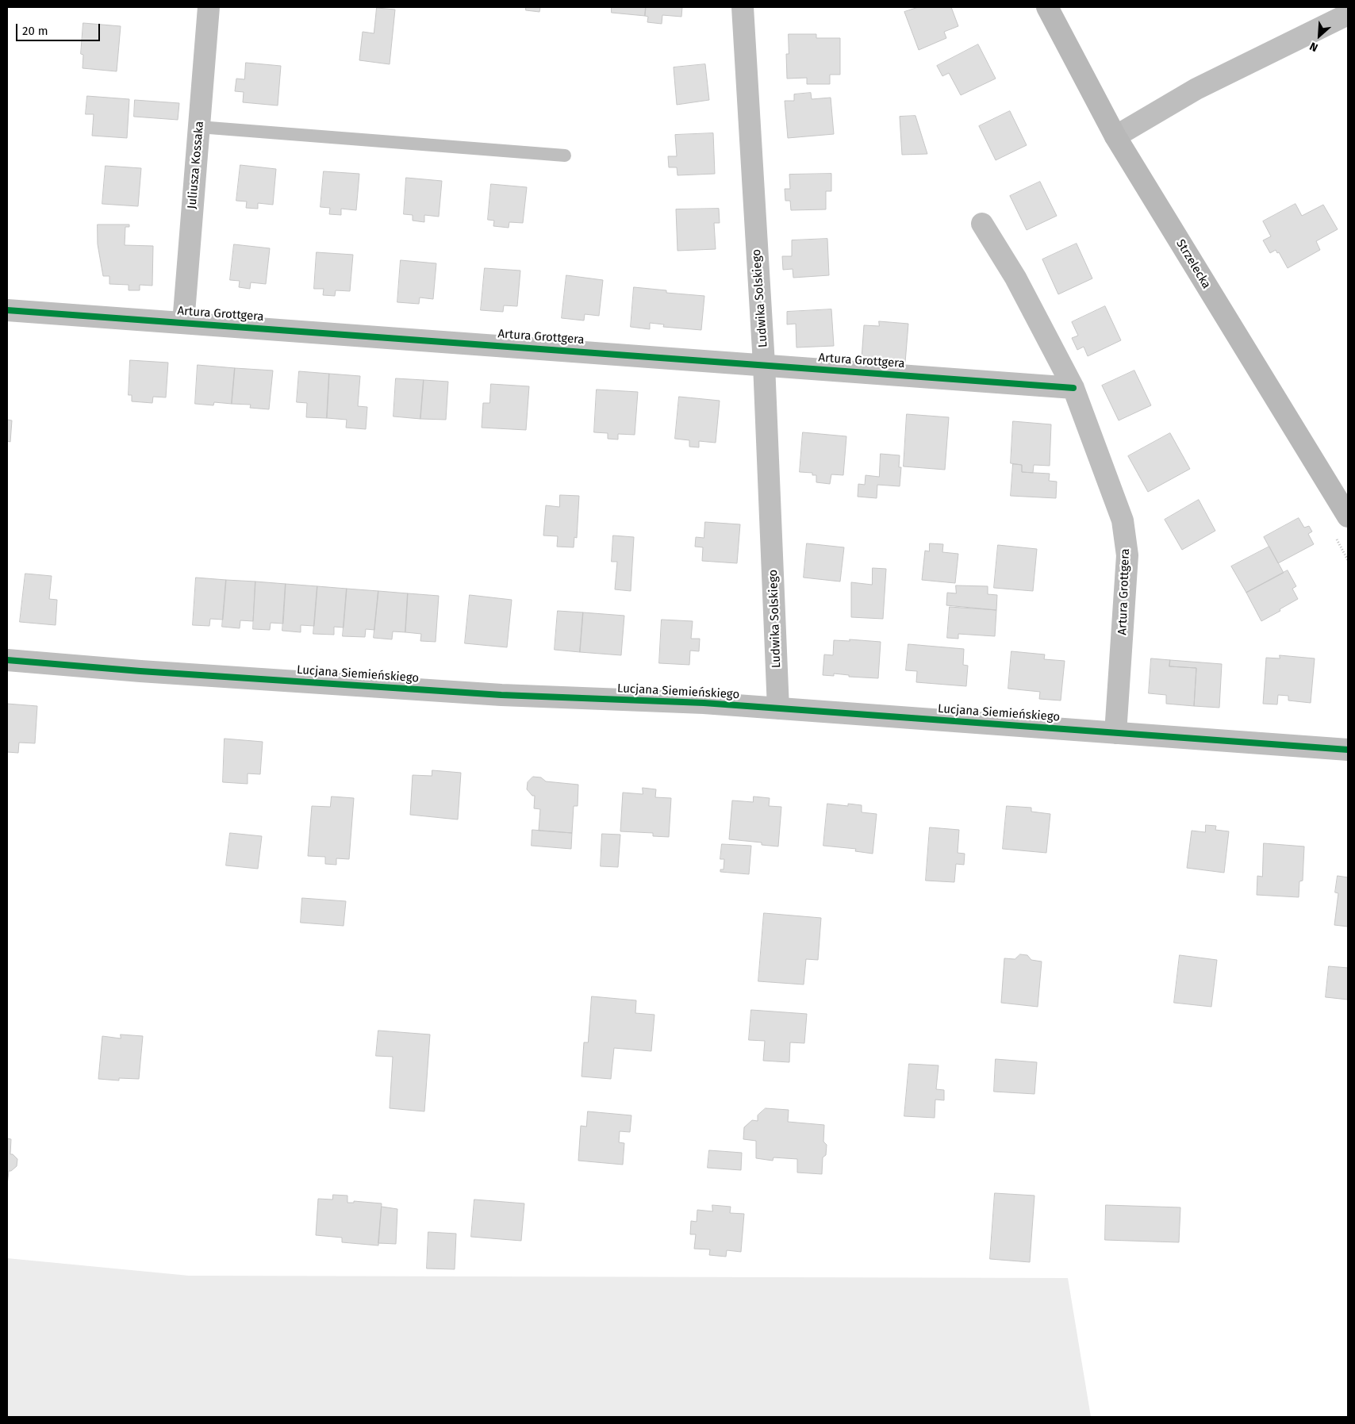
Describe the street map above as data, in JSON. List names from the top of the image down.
{
  "streets": {
    "street": [
      "Juliusza Kossaka",
      "Strzelecka",
      "Ludwika Solskiego",
      "Artura Grottgera",
      "Lucjana Siemieńskiego"
    ]
  },
  "crossings": [
    ["Juliusza Kossaka", "Artura Grottgera"],
    ["Ludwika Solskiego", "Artura Grottgera"],
    ["Ludwika Solskiego", "Lucjana Siemieńskiego"],
    ["Artura Grottgera", "Lucjana Siemieńskiego"]
  ],
  "scale_bar": "20 m",
  "north": "bottom left"
}
